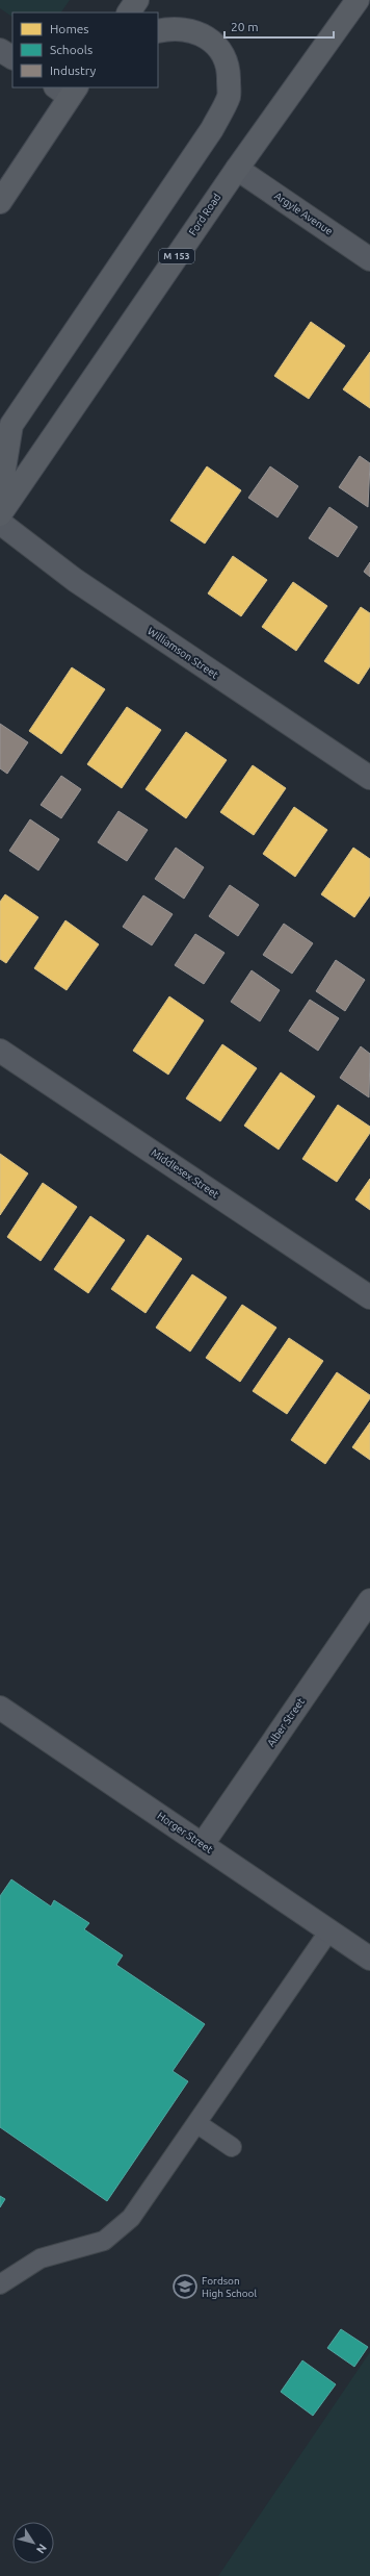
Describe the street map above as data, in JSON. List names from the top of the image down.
{
  "streets": {
    "main road": ["Ford Road", "M 153"],
    "street": [
      "Argyle Avenue",
      "Williamson Street",
      "Middlesex Street",
      "Alber Street",
      "Horger Street"
    ]
  },
  "crossings": [
    ["Argyle Avenue", "Ford Road"],
    ["Alber Street", "Horger Street"]
  ],
  "places": {
    "school or university": ["Fordson High School"]
  },
  "legend": ["Homes", "Schools", "Industry"],
  "scale_bar": "20 m",
  "north": "bottom right"
}
